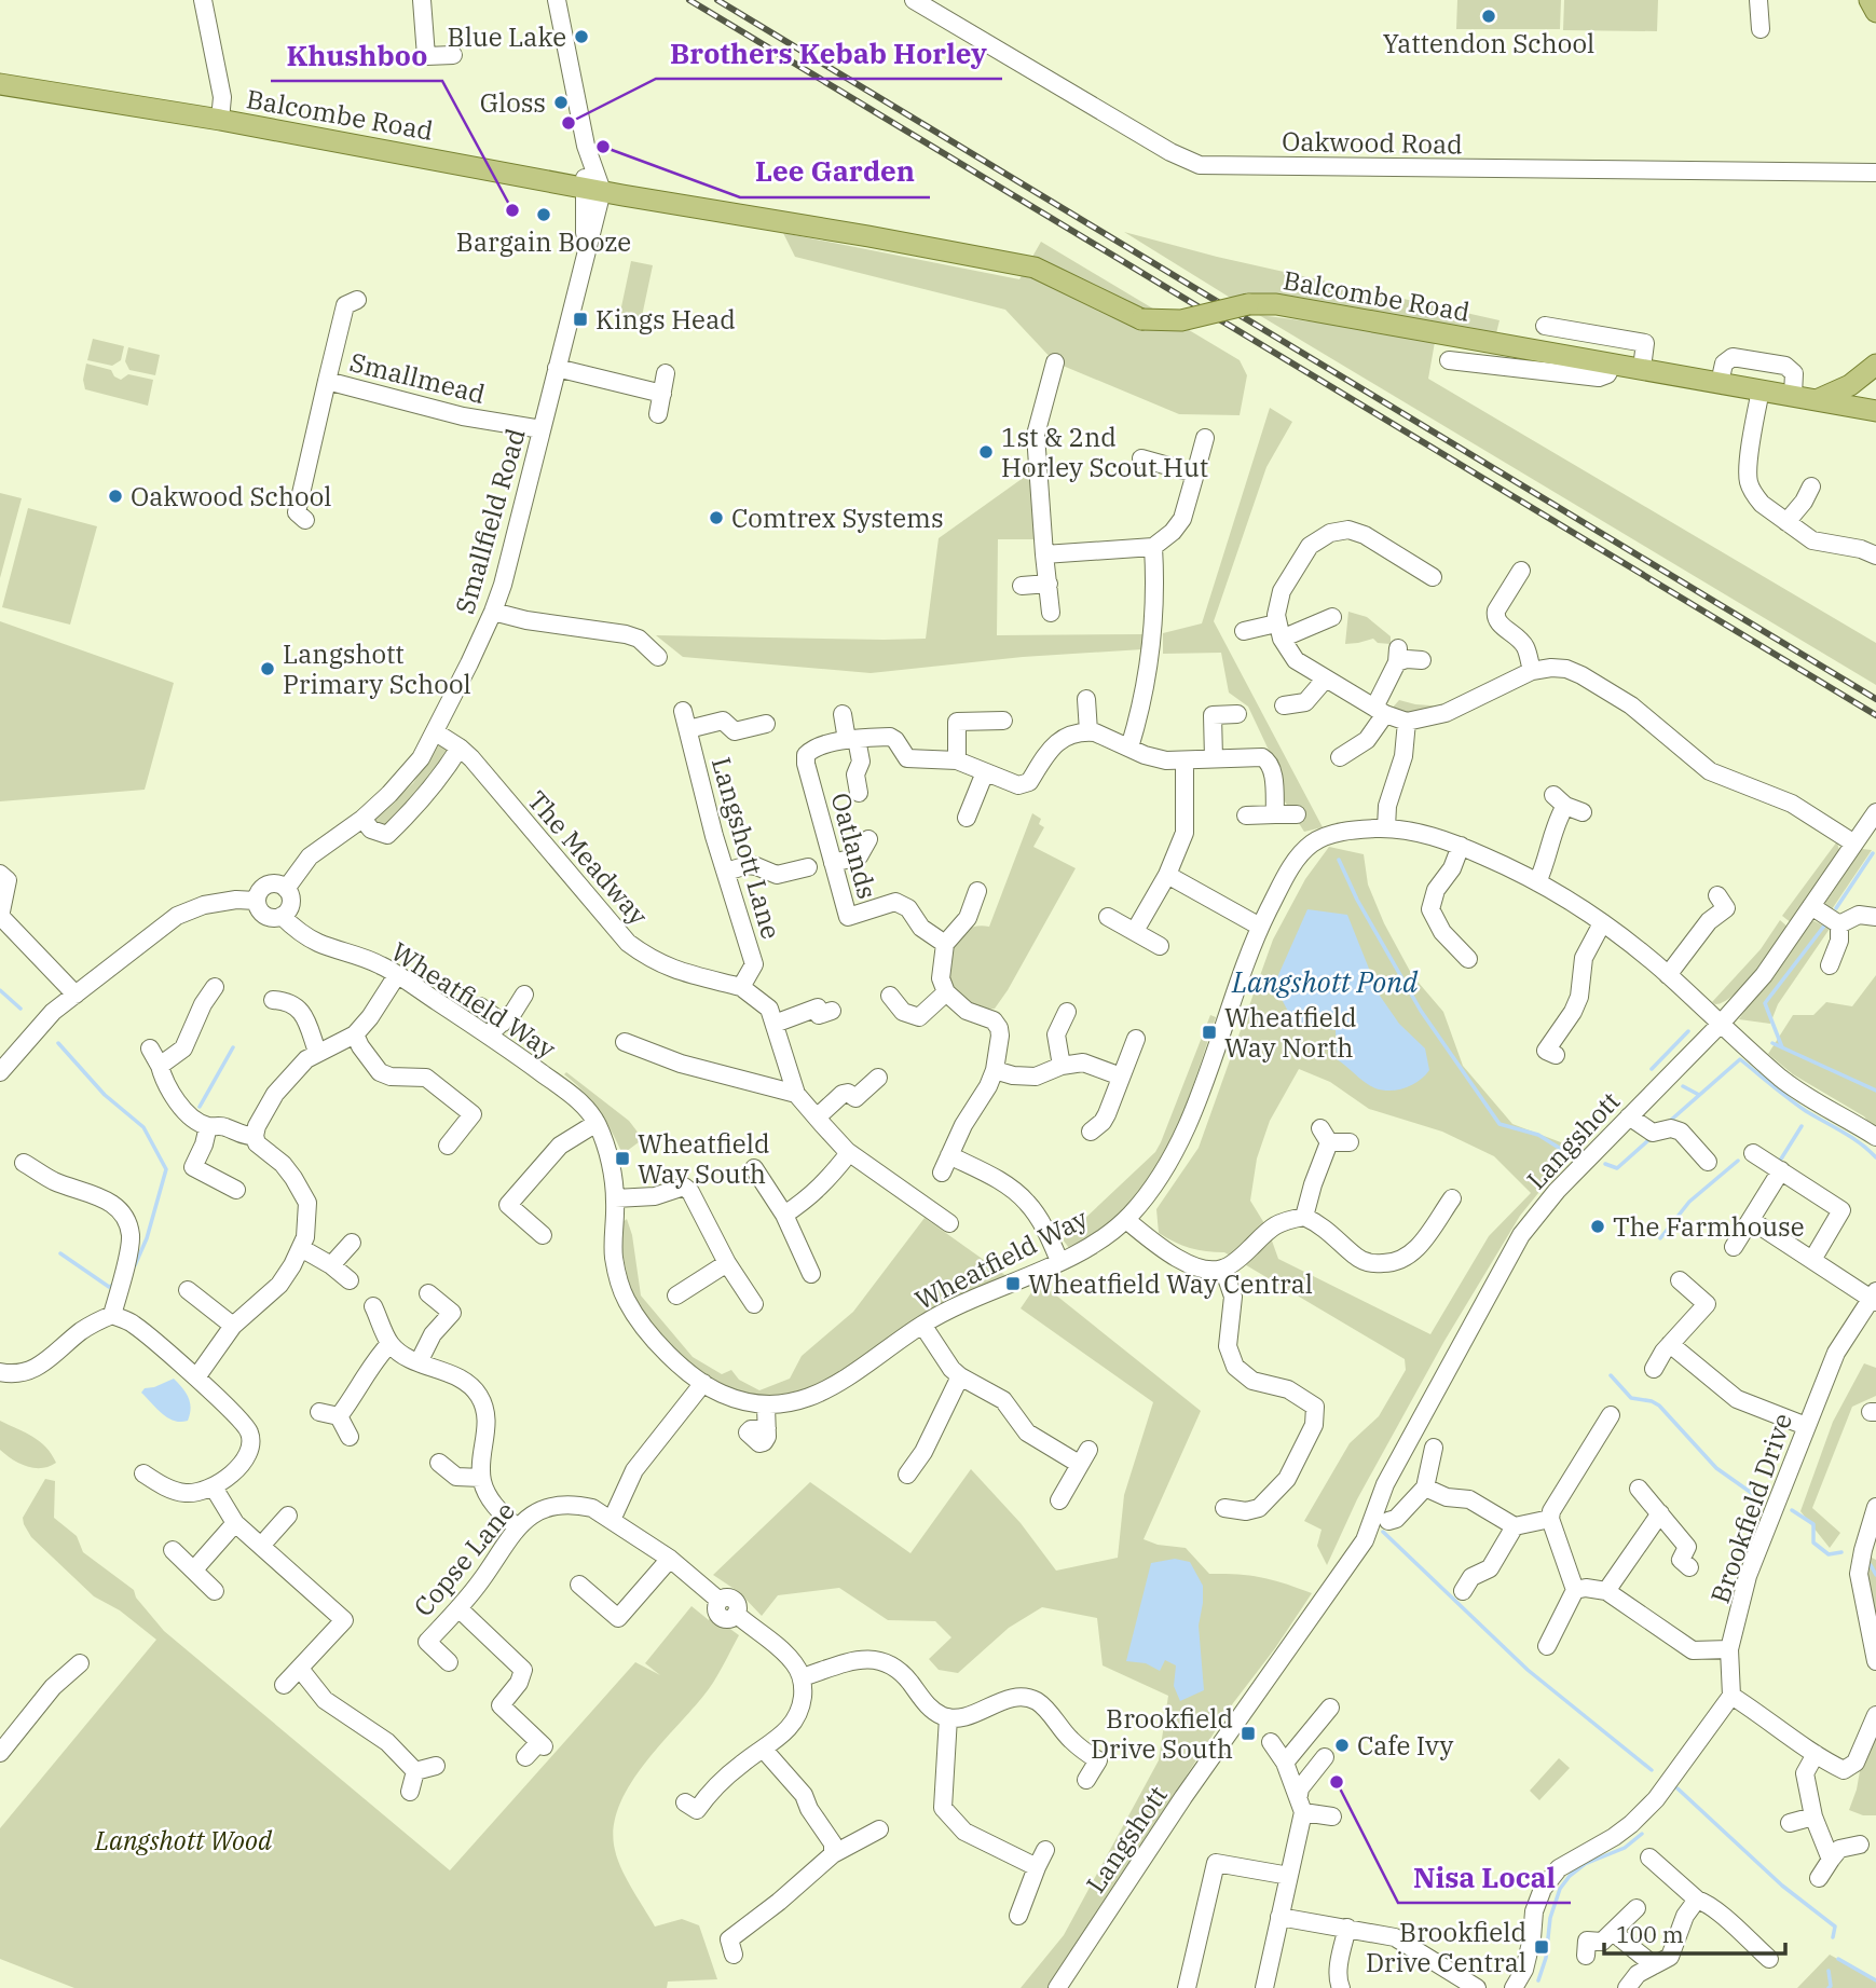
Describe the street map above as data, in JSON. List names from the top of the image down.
{
  "streets": {
    "main road": ["Balcombe Road"],
    "street": [
      "Oakwood Road",
      "Smallmead",
      "Smallfield Road",
      "Oatlands",
      "Langshott Lane",
      "The Meadway",
      "Wheatfield Way",
      "Langshott",
      "Brookfield Drive",
      "Copse Lane"
    ]
  },
  "crossings": [
    ["Balcombe Road", "Smallfield Road"],
    ["Smallmead", "Smallfield Road"],
    ["Smallfield Road", "The Meadway"],
    ["Smallfield Road", "Wheatfield Way"],
    ["Langshott Lane", "The Meadway"],
    ["Wheatfield Way", "Langshott"]
  ],
  "water": ["Langshott Pond"],
  "parks": ["Langshott Wood"],
  "places": {
    "other": [
      "Yattendon School",
      "Blue Lake",
      "Gloss",
      "Brothers Kebab Horley",
      "Lee Garden",
      "Khushboo",
      "Bargain Booze",
      "1st & 2nd Horley Scout Hut",
      "Oakwood School",
      "Comtrex Systems",
      "Langshott Primary School",
      "The Farmhouse",
      "Cafe Ivy",
      "Nisa Local"
    ],
    "transit": [
      "Kings Head",
      "Wheatfield Way North",
      "Wheatfield Way South",
      "Wheatfield Way Central",
      "Brookfield Drive South",
      "Brookfield Drive Central"
    ]
  },
  "scale_bar": "100 m"
}
